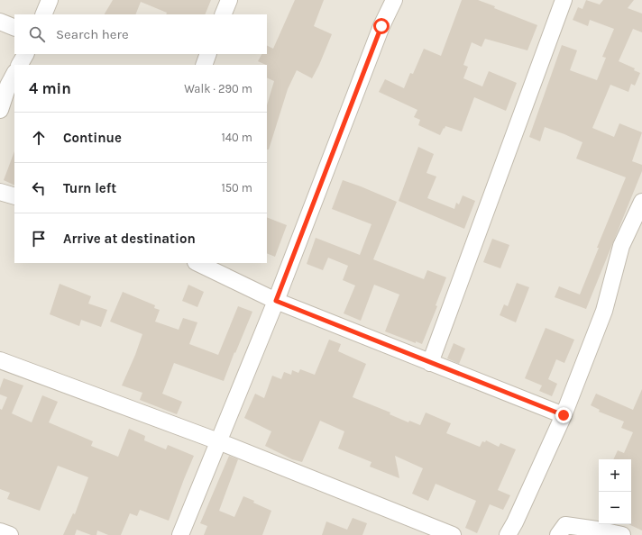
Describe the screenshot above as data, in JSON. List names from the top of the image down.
{
  "page": {
    "search": "Search here",
    "heading": ["4 min", "Walk · 290 m"],
    "list": [
      ["Continue", "140 m"],
      ["Turn left", "150 m"],
      "Arrive at destination"
    ],
    "map_buttons": ["+", "−"]
  }
}
